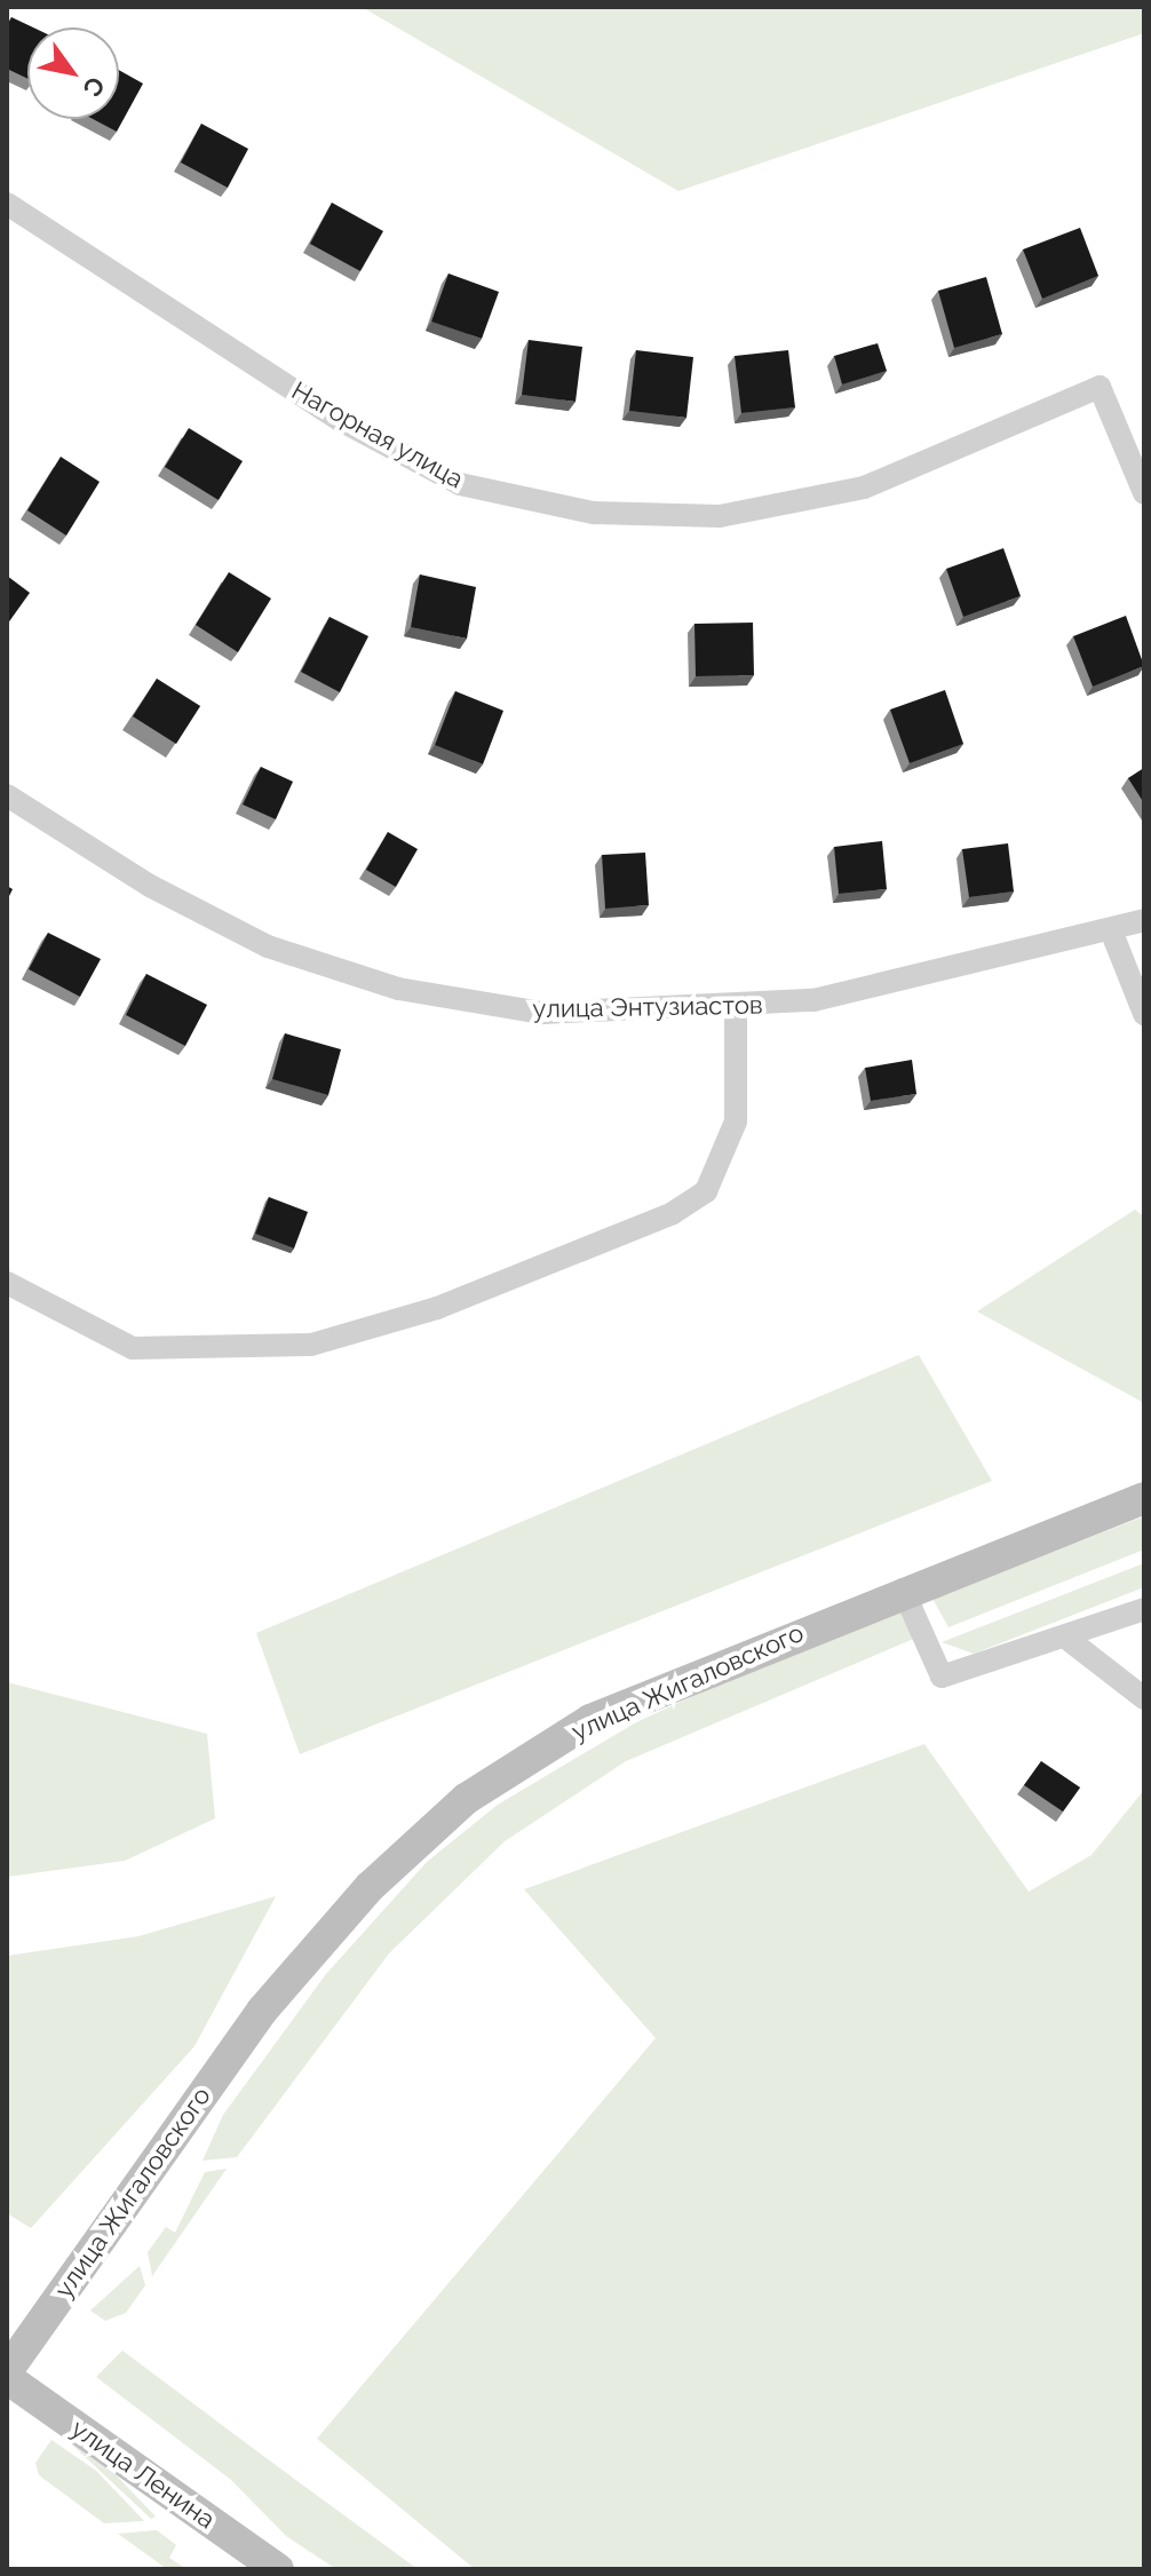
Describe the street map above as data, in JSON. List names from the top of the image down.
{
  "streets": {
    "main road": ["улица Жигаловского", "улица Ленина"],
    "street": ["Нагорная улица", "улица Энтузиастов"]
  },
  "crossings": [
    ["улица Жигаловского", "улица Ленина"]
  ],
  "north": "bottom right"
}
